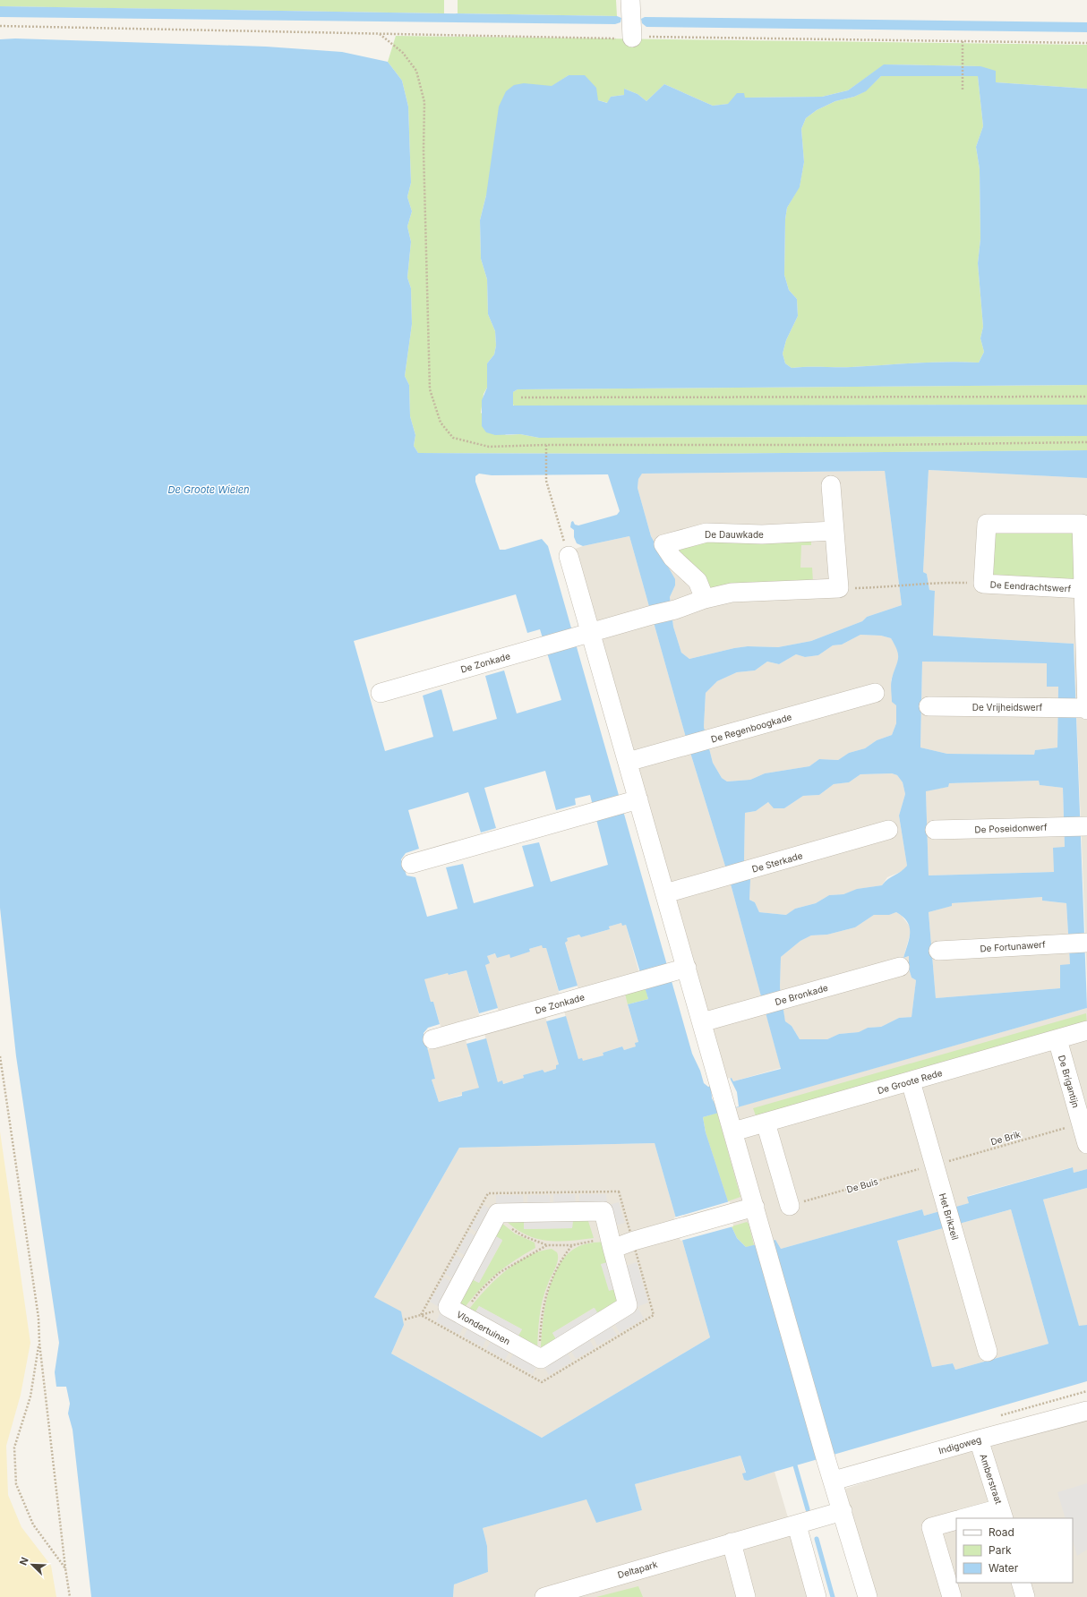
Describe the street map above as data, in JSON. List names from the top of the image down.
{
  "streets": {
    "street": [
      "De Dauwkade",
      "De Eendrachtswerf",
      "De Zonkade",
      "De Vrijheidswerf",
      "De Regenboogkade",
      "De Poseidonwerf",
      "De Sterkade",
      "De Fortunawerf",
      "De Bronkade",
      "De Groote Rede",
      "De Brigantijn",
      "Het Brikzeil",
      "Vlondertuinen",
      "Indigoweg",
      "Amberstraat",
      "Deltapark"
    ],
    "path": ["De Brik", "De Buis"]
  },
  "crossings": [
    ["De Eendrachtswerf", "De Vrijheidswerf"],
    ["De Groote Rede", "De Brigantijn"],
    ["De Groote Rede", "Het Brikzeil"],
    ["De Brigantijn", "De Brik"],
    ["De Brik", "De Buis"],
    ["De Brik", "Het Brikzeil"],
    ["De Buis", "Het Brikzeil"],
    ["Indigoweg", "Amberstraat"]
  ],
  "water": ["De Groote Wielen"],
  "legend": ["Road", "Park", "Water"],
  "north": "top left"
}
